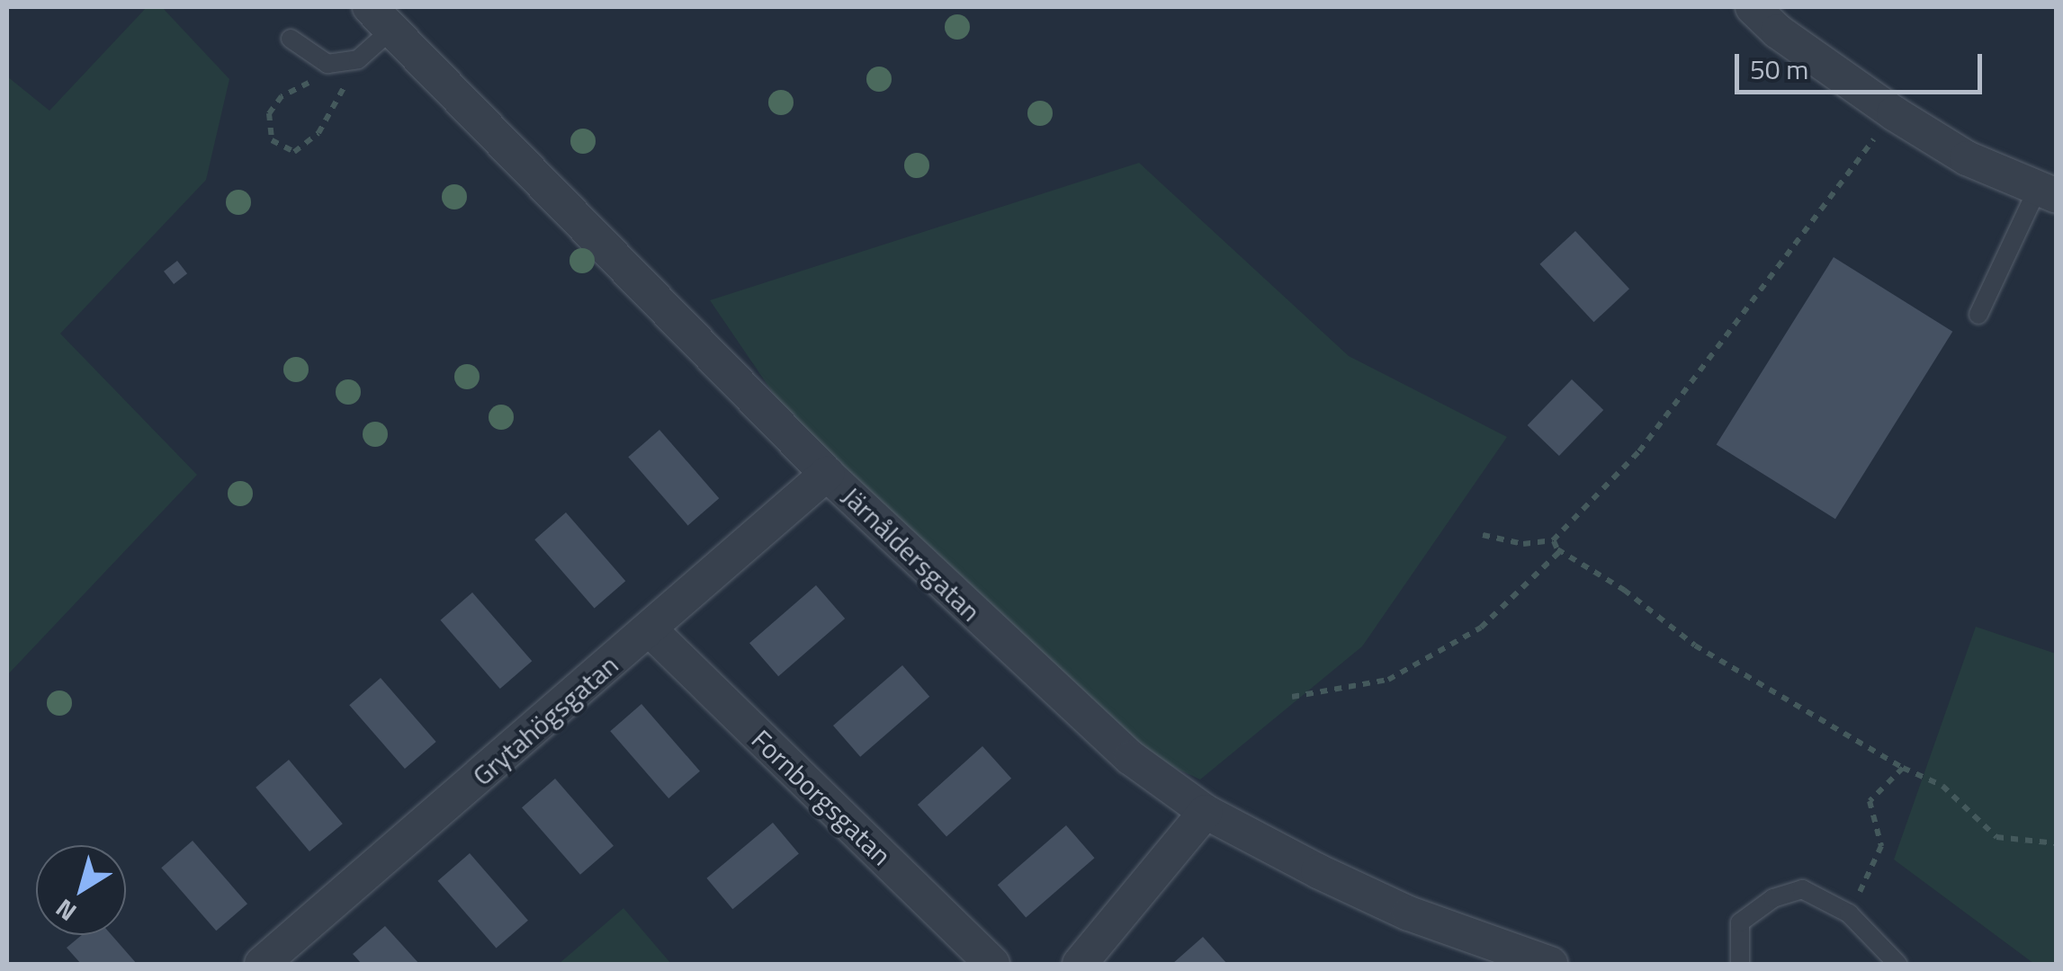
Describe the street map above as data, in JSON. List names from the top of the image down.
{
  "streets": {
    "street": ["Järnåldersgatan", "Grytahögsgatan", "Fornborgsgatan"]
  },
  "crossings": [
    ["Järnåldersgatan", "Grytahögsgatan"],
    ["Grytahögsgatan", "Fornborgsgatan"]
  ],
  "scale_bar": "50 m",
  "north": "bottom left"
}
